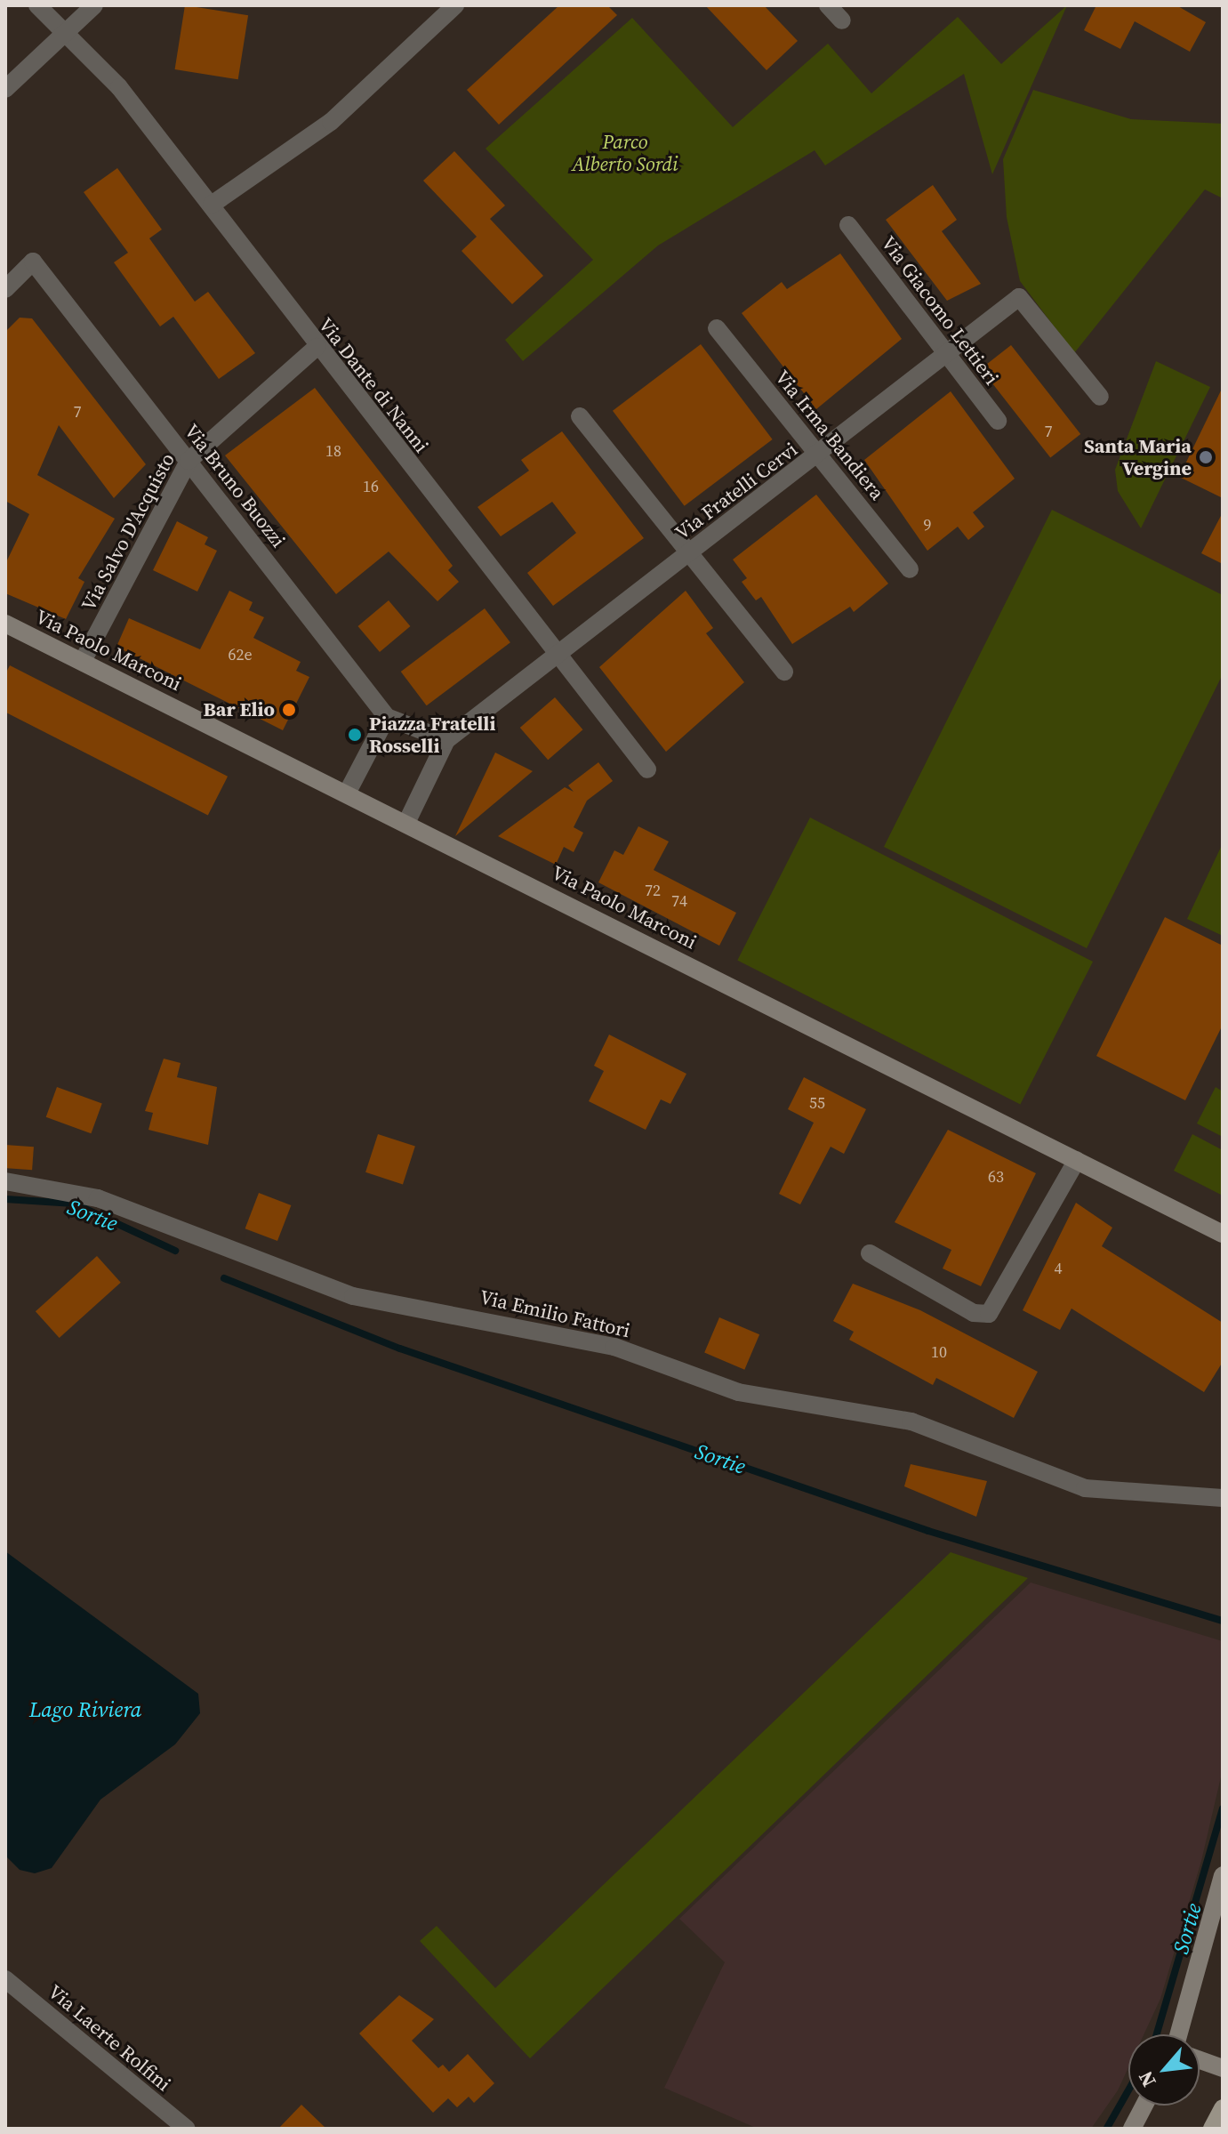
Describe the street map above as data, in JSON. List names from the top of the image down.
{
  "streets": {
    "street": [
      "Via Giacomo Lettieri",
      "Via Dante di Nanni",
      "Via Irma Bandiera",
      "Via Bruno Buozzi",
      "Via Fratelli Cervi",
      "Via Salvo D'Acquisto",
      "Via Paolo Marconi",
      "Via Emilio Fattori",
      "Via Laerte Rolfini"
    ]
  },
  "crossings": [
    ["Via Giacomo Lettieri", "Via Fratelli Cervi"],
    ["Via Dante di Nanni", "Via Fratelli Cervi"],
    ["Via Dante di Nanni", "Via Salvo D'Acquisto"],
    ["Via Irma Bandiera", "Via Fratelli Cervi"],
    ["Via Bruno Buozzi", "Via Salvo D'Acquisto"],
    ["Via Fratelli Cervi", "Via Paolo Marconi"],
    ["Via Salvo D'Acquisto", "Via Paolo Marconi"]
  ],
  "water": ["Sortie", "Lago Riviera"],
  "parks": ["Parco Alberto Sordi"],
  "places": ["Santa Maria Vergine", "Bar Elio", "Piazza Fratelli Rosselli"],
  "house_numbers": [
    "7",
    "7",
    "18",
    "16",
    "9",
    "62e",
    "72",
    "74",
    "55",
    "63",
    "4",
    "10"
  ],
  "north": "bottom left"
}
